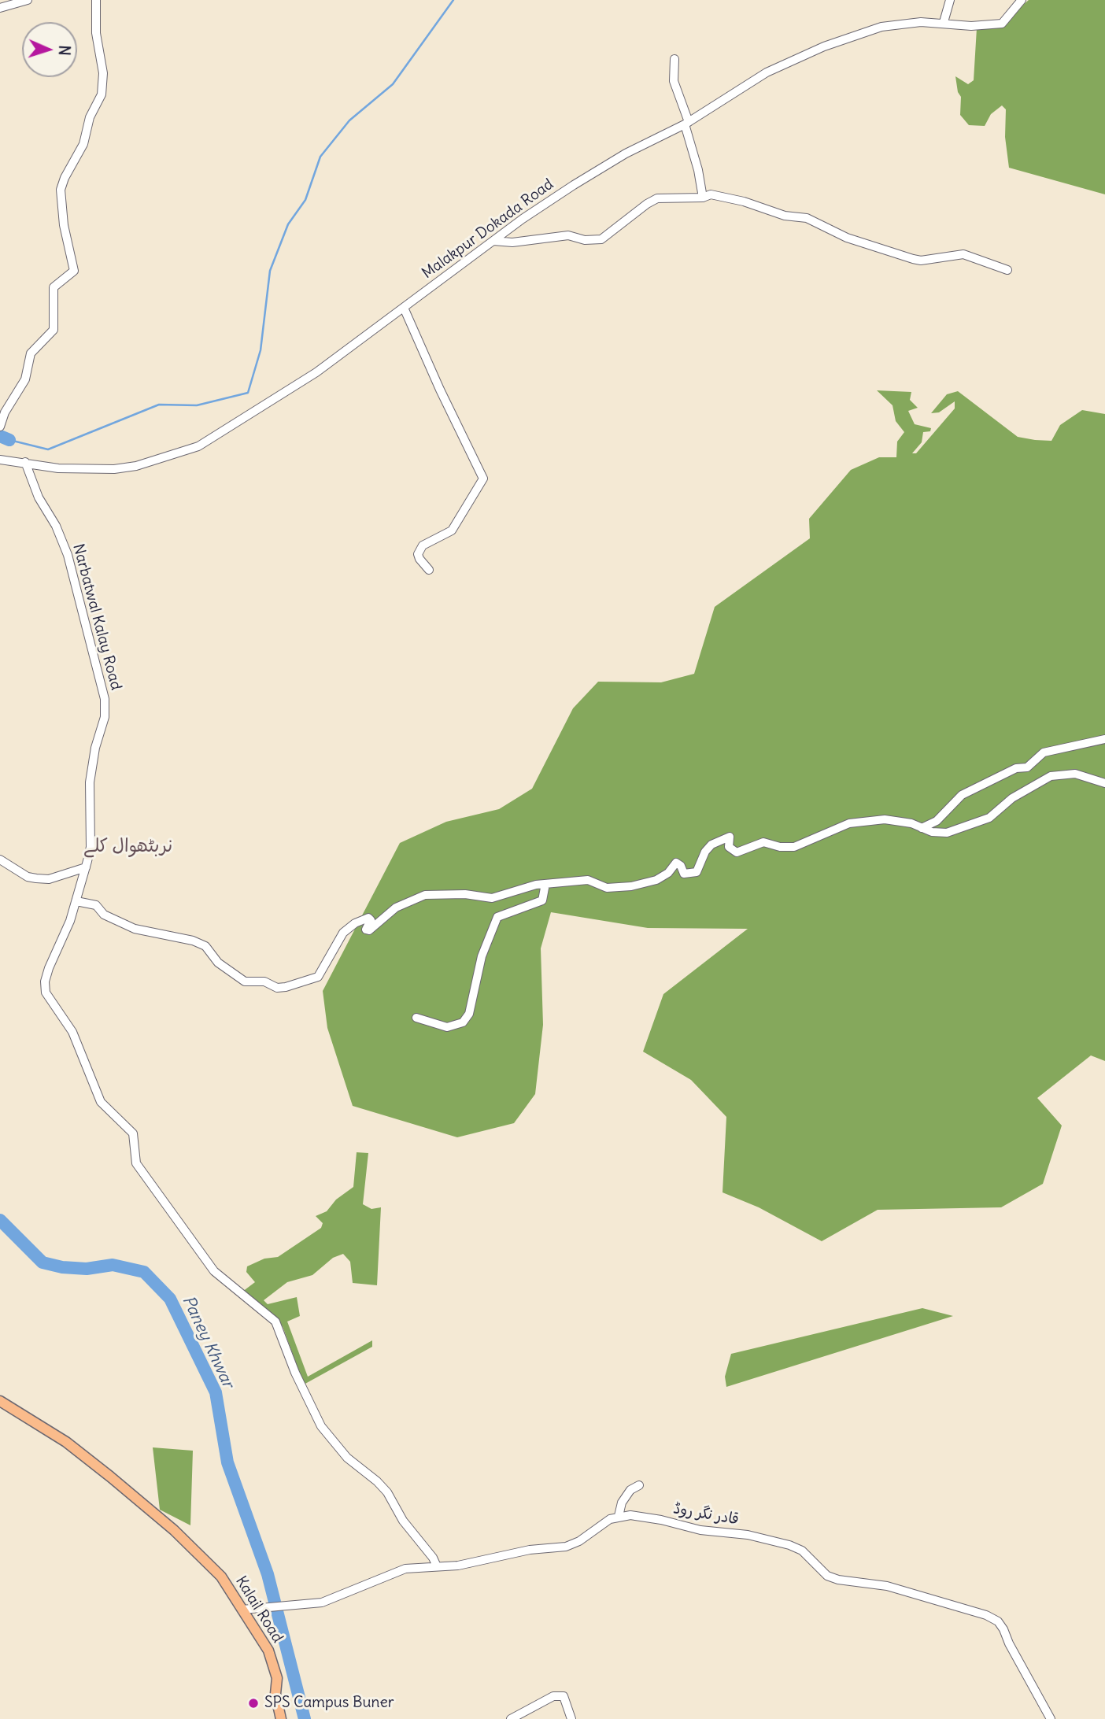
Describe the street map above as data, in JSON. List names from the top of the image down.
{
  "streets": {
    "main road": ["Kalail Road"],
    "street": ["Malakpur Dokada Road", "Narbatwal Kalay Road", "قادر نگر روڈ"]
  },
  "crossings": [
    ["Malakpur Dokada Road", "Narbatwal Kalay Road"]
  ],
  "districts": ["نربٹھوال کلے"],
  "water": ["Paney Khwar"],
  "places": ["SPS Campus Buner"],
  "north": "right"
}
